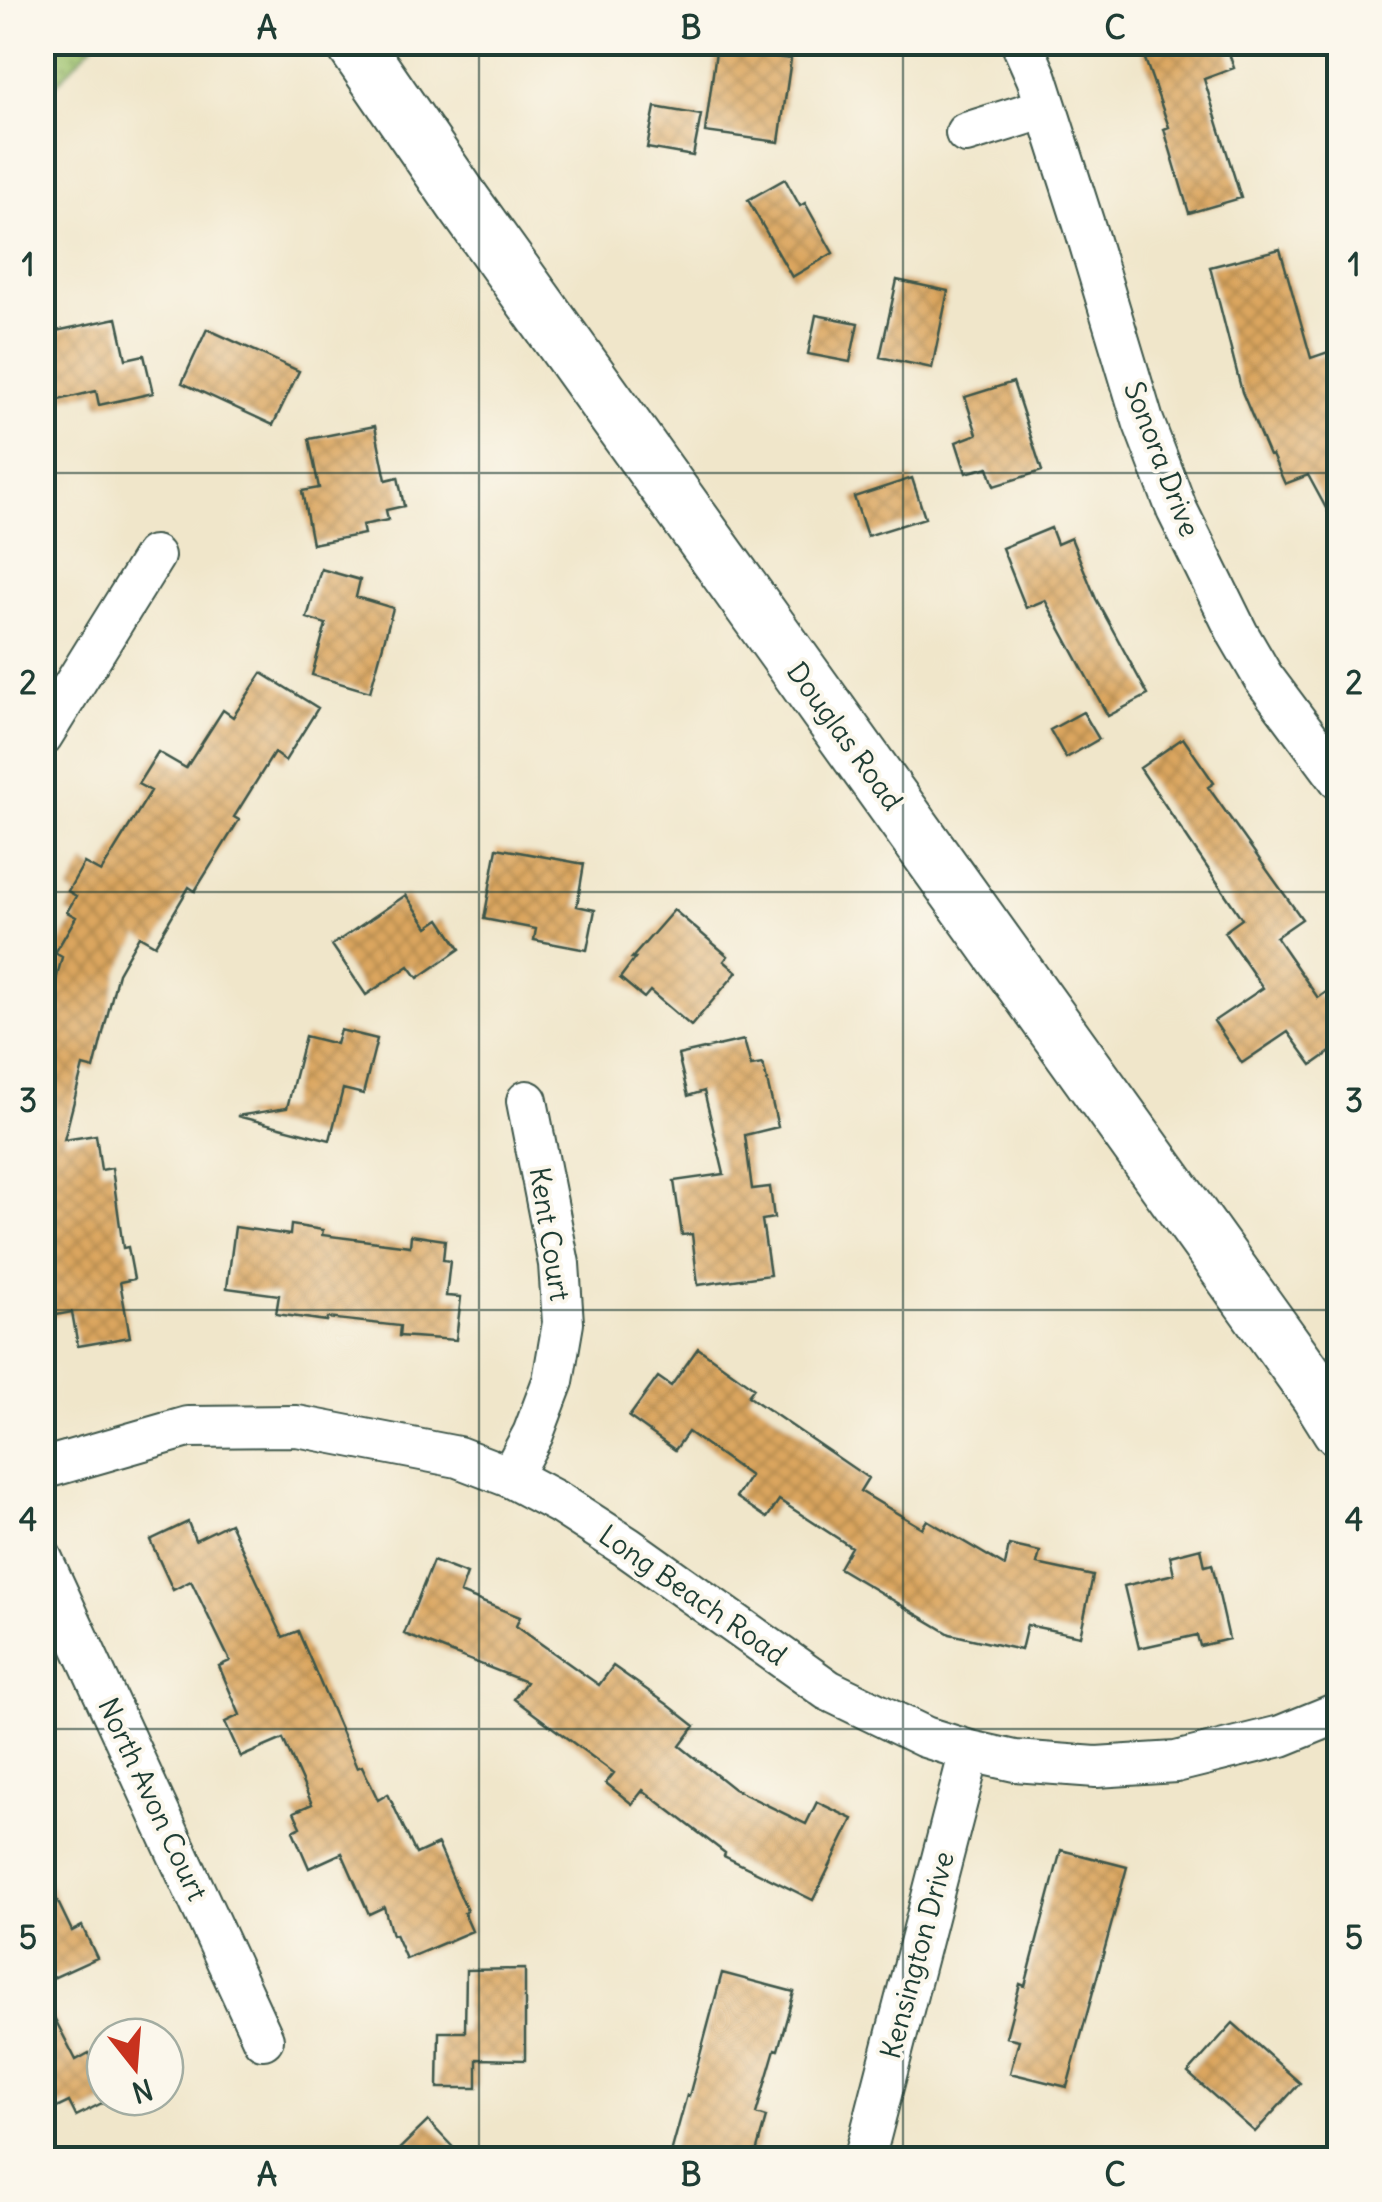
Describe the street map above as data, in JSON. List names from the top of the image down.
{
  "streets": {
    "street": [
      "Sonora Drive",
      "Douglas Road",
      "Kent Court",
      "Long Beach Road",
      "North Avon Court",
      "Kensington Drive"
    ]
  },
  "crossings": [
    ["Kent Court", "Long Beach Road"],
    ["Long Beach Road", "Kensington Drive"]
  ],
  "north": "bottom",
  "grid": {
    "columns": ["A", "B", "C"],
    "rows": [
      "1",
      "2",
      "3",
      "4",
      "5"
    ]
  }
}
